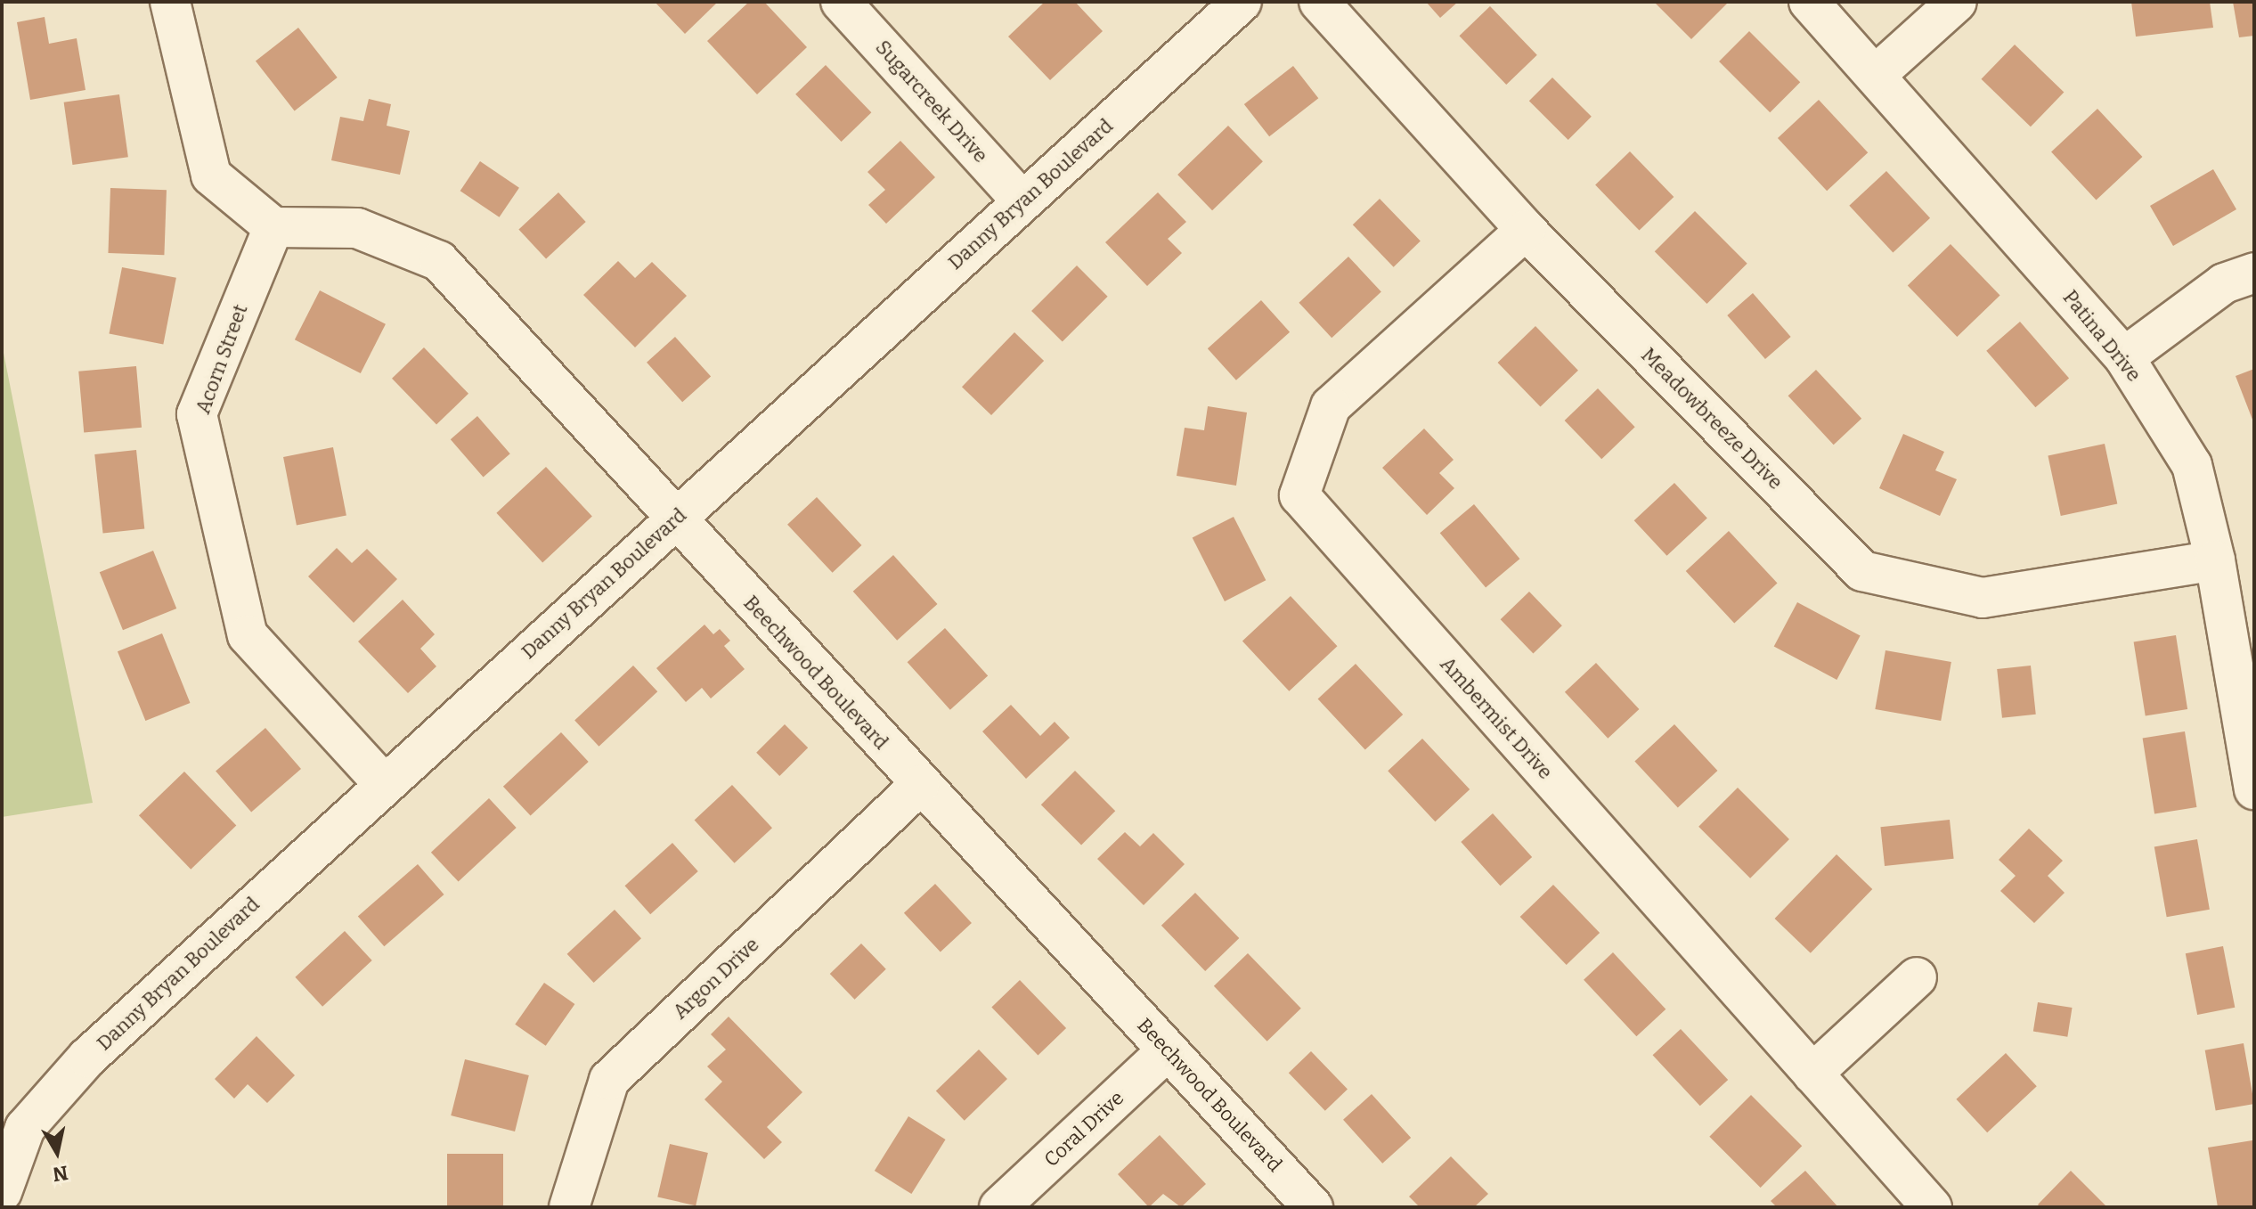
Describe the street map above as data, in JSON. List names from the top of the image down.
{
  "streets": {
    "street": [
      "Sugarcreek Drive",
      "Danny Bryan Boulevard",
      "Patina Drive",
      "Acorn Street",
      "Meadowbreeze Drive",
      "Beechwood Boulevard",
      "Ambermist Drive",
      "Argon Drive",
      "Coral Drive"
    ]
  },
  "crossings": [
    ["Sugarcreek Drive", "Danny Bryan Boulevard"],
    ["Danny Bryan Boulevard", "Acorn Street"],
    ["Danny Bryan Boulevard", "Beechwood Boulevard"],
    ["Patina Drive", "Meadowbreeze Drive"],
    ["Acorn Street", "Beechwood Boulevard"],
    ["Meadowbreeze Drive", "Ambermist Drive"],
    ["Beechwood Boulevard", "Argon Drive"],
    ["Beechwood Boulevard", "Coral Drive"]
  ],
  "north": "bottom"
}
